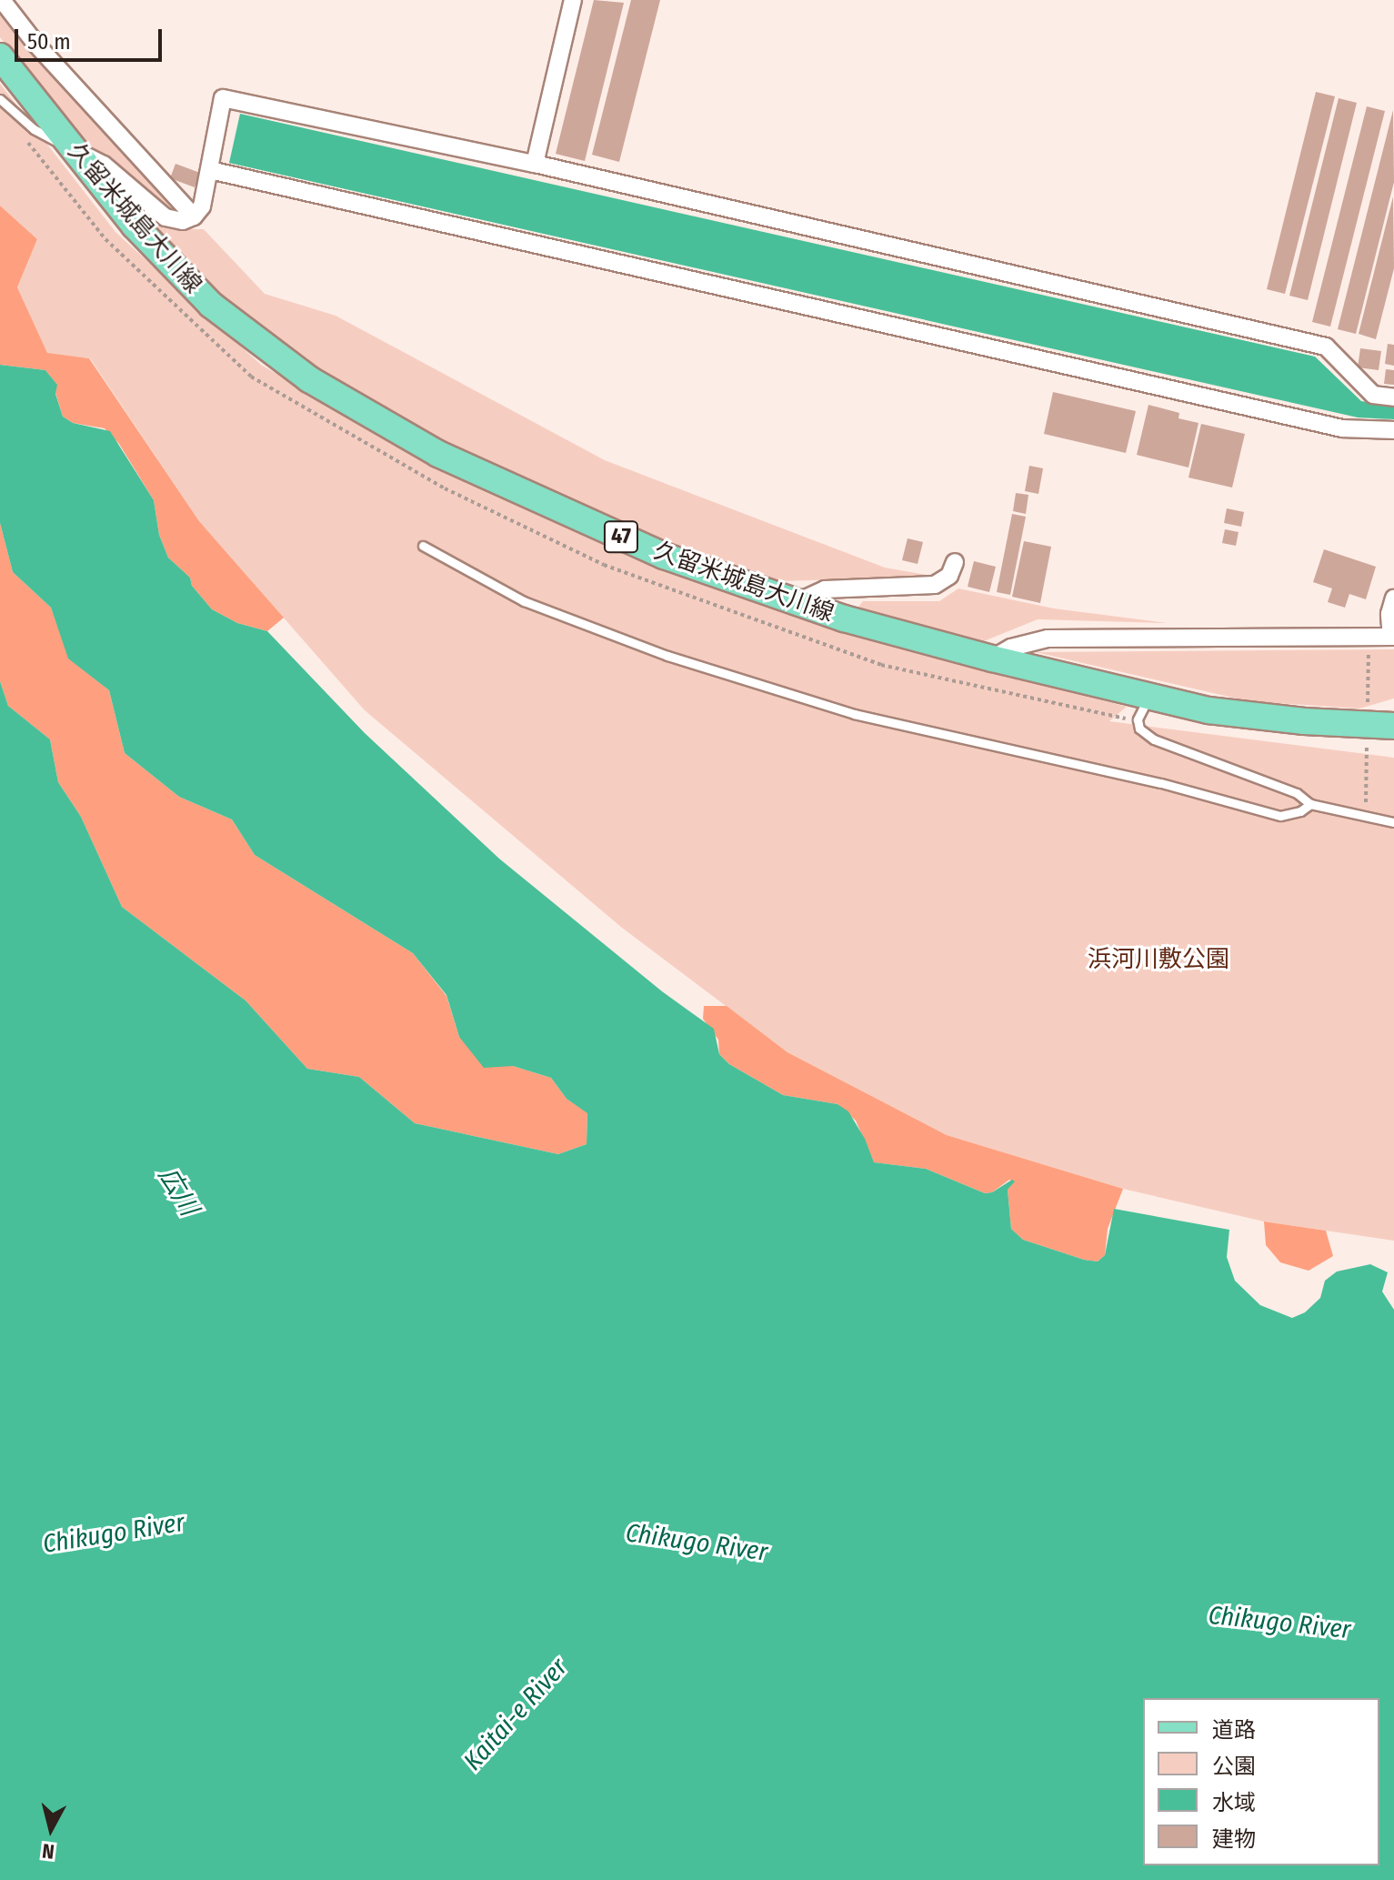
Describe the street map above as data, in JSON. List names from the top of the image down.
{
  "streets": {
    "main road": ["久留米城島大川線", "47"]
  },
  "water": ["広川", "Chikugo River", "Kaitai-e River"],
  "parks": ["浜河川敷公園"],
  "legend": [
    "道路",
    "公園",
    "水域",
    "建物"
  ],
  "scale_bar": "50 m",
  "north": "bottom"
}
